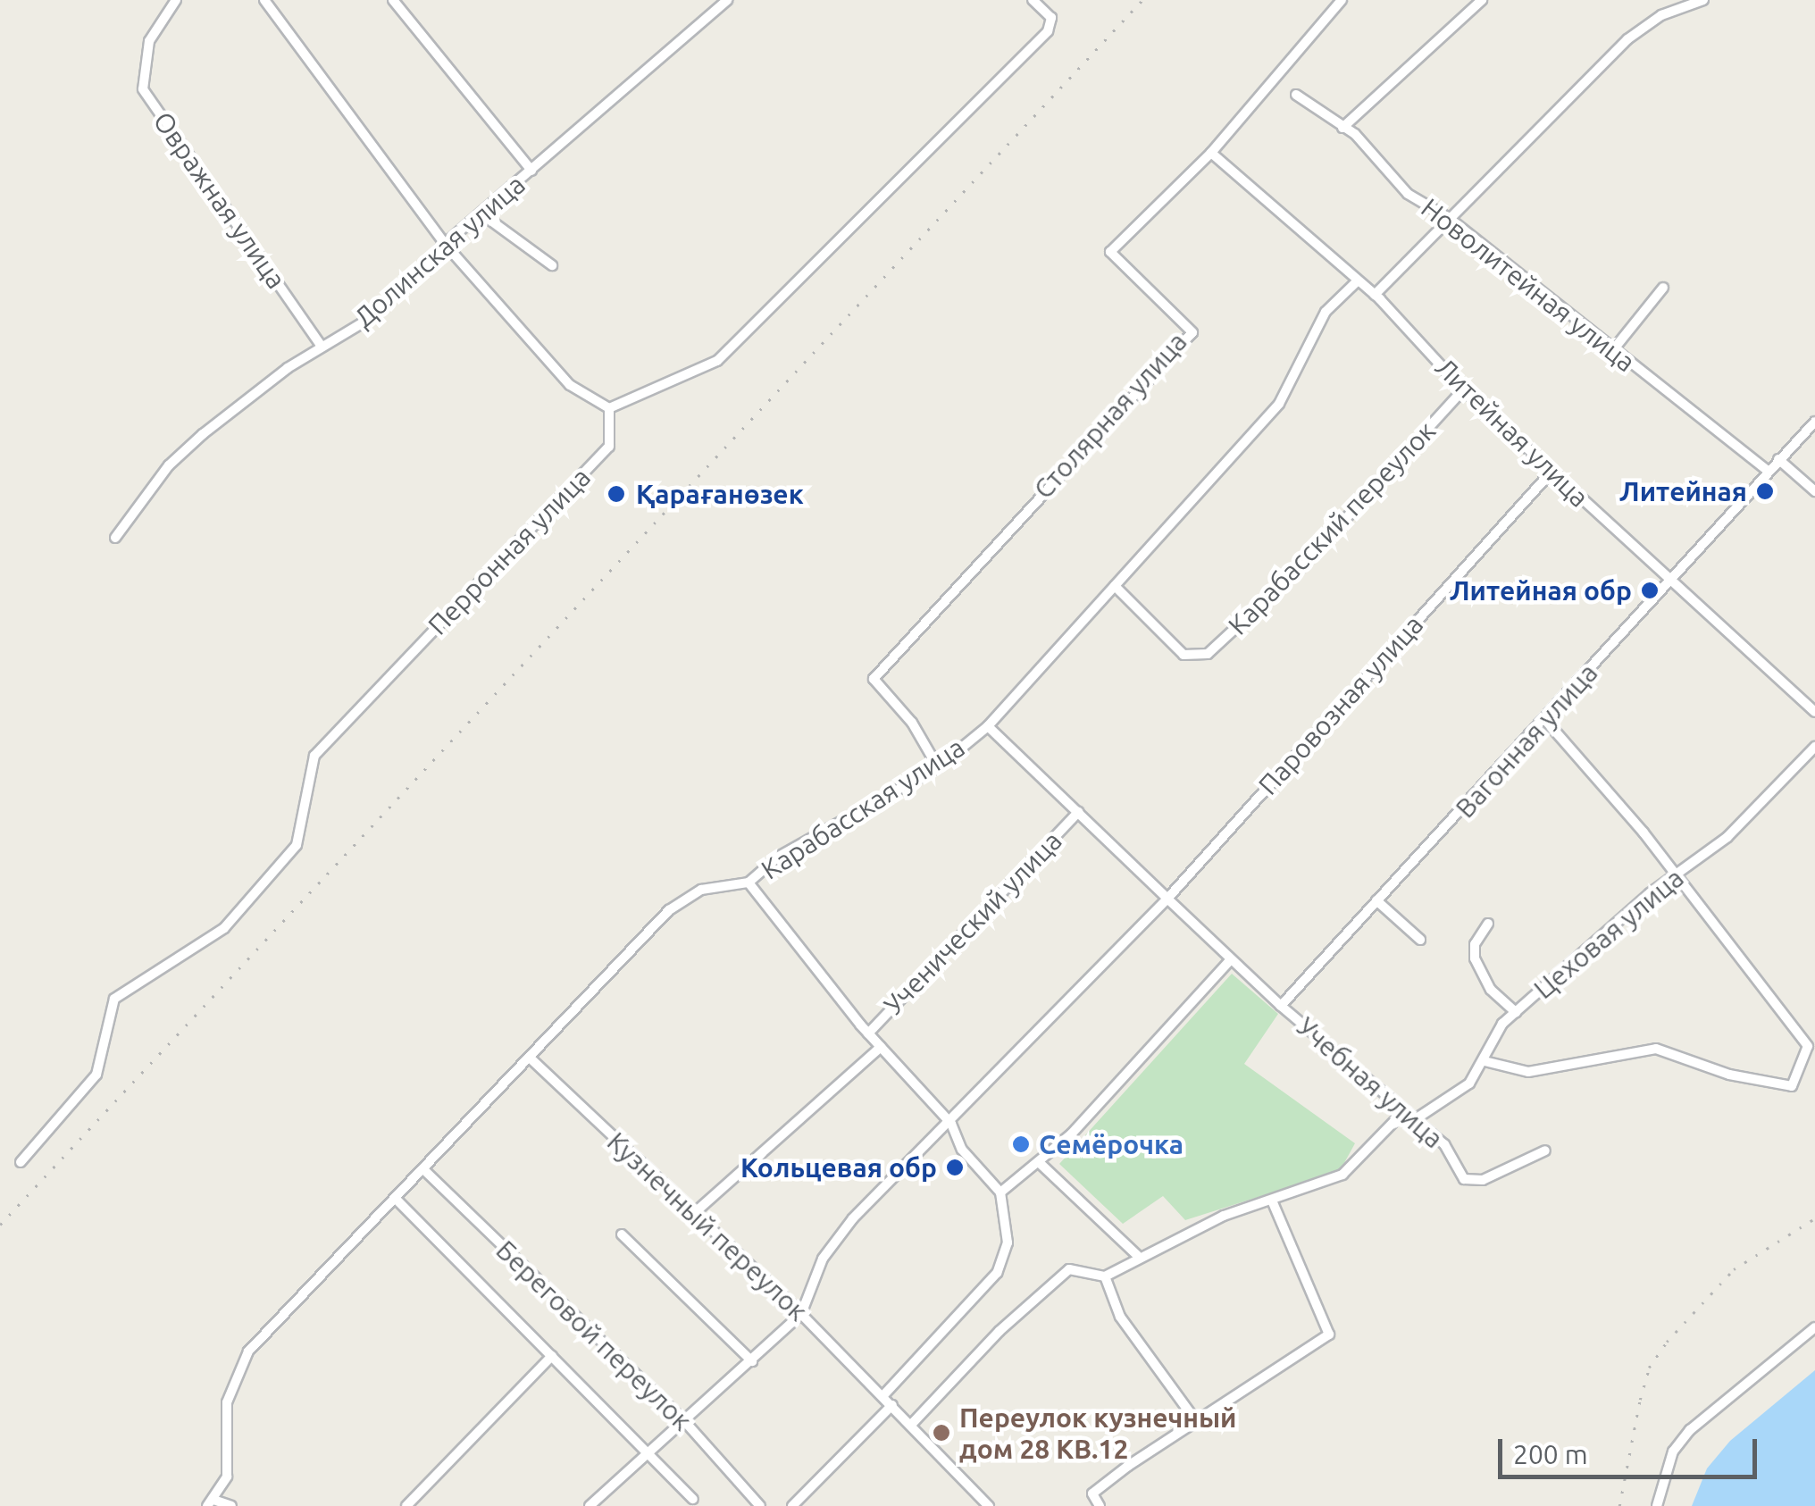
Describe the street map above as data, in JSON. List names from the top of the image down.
{
  "streets": {
    "street": [
      "Овражная улица",
      "Долинская улица",
      "Новолитейная улица",
      "Столярная улица",
      "Литейная улица",
      "Карабасский переулок",
      "Перронная улица",
      "Паровозная улица",
      "Вагонная улица",
      "Карабасская улица",
      "Ученический улица",
      "Цеховая улица",
      "Учебная улица",
      "Кузнечный переулок",
      "Береговой переулок"
    ]
  },
  "crossings": [
    ["Овражная улица", "Долинская улица"],
    ["Новолитейная улица", "Вагонная улица"],
    ["Столярная улица", "Литейная улица"],
    ["Столярная улица", "Карабасская улица"],
    ["Литейная улица", "Карабасский переулок"],
    ["Литейная улица", "Паровозная улица"],
    ["Литейная улица", "Вагонная улица"],
    ["Литейная улица", "Карабасская улица"],
    ["Карабасский переулок", "Карабасская улица"],
    ["Вагонная улица", "Учебная улица"],
    ["Карабасская улица", "Кузнечный переулок"],
    ["Карабасская улица", "Береговой переулок"],
    ["Ученический улица", "Кузнечный переулок"],
    ["Цеховая улица", "Учебная улица"]
  ],
  "places": [
    "Литейная",
    "Қарағанөзек",
    "Литейная обр",
    "Семёрочка",
    "Кольцевая обр",
    "Переулок кузнечный дом 28 КВ.12"
  ],
  "scale_bar": "200 m"
}
